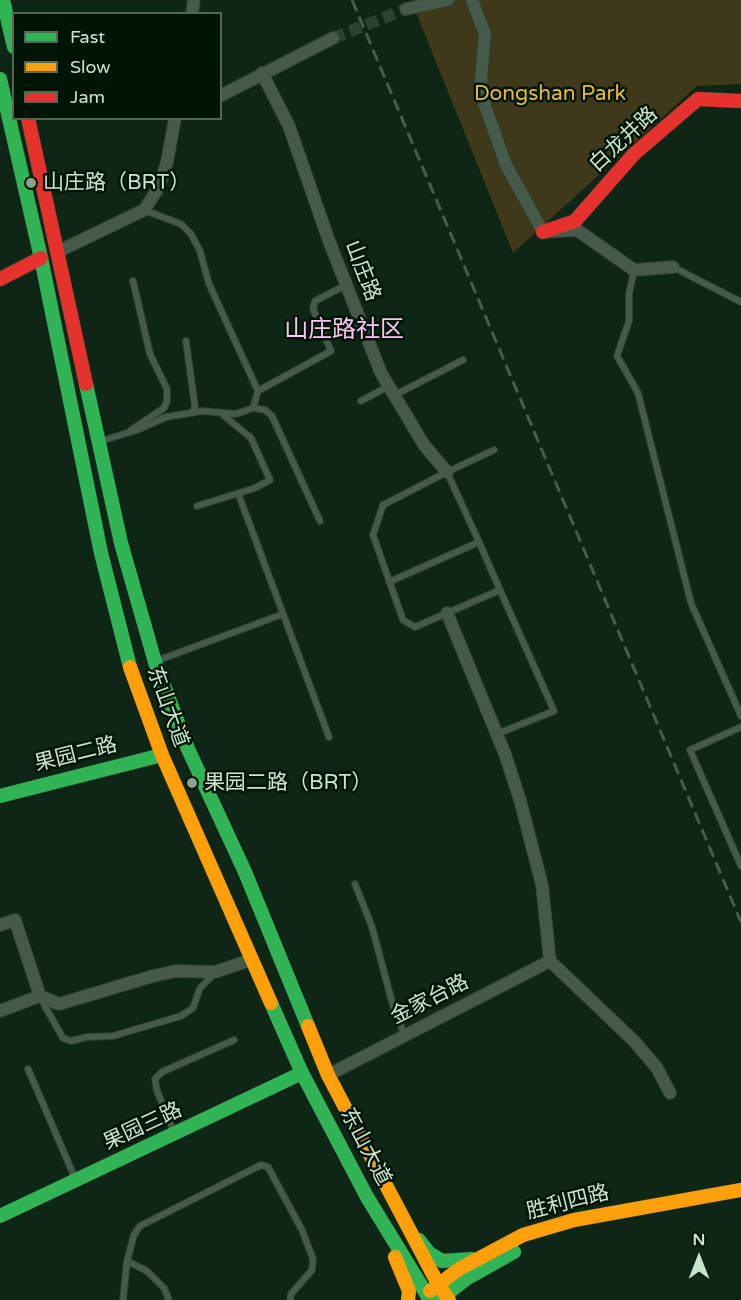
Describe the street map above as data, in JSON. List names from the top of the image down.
{
  "streets": {
    "main road": [
      "白龙井路",
      "东山大道",
      "果园二路",
      "果园三路",
      "胜利四路"
    ],
    "street": ["山庄路", "金家台路"]
  },
  "crossings": [
    ["东山大道", "果园二路"],
    ["东山大道", "金家台路"],
    ["东山大道", "果园三路"],
    ["东山大道", "胜利四路"]
  ],
  "districts": ["山庄路社区"],
  "parks": ["Dongshan Park"],
  "places": ["山庄路（BRT）", "果园二路（BRT）"],
  "legend": ["Fast", "Slow", "Jam"],
  "north": "top"
}
